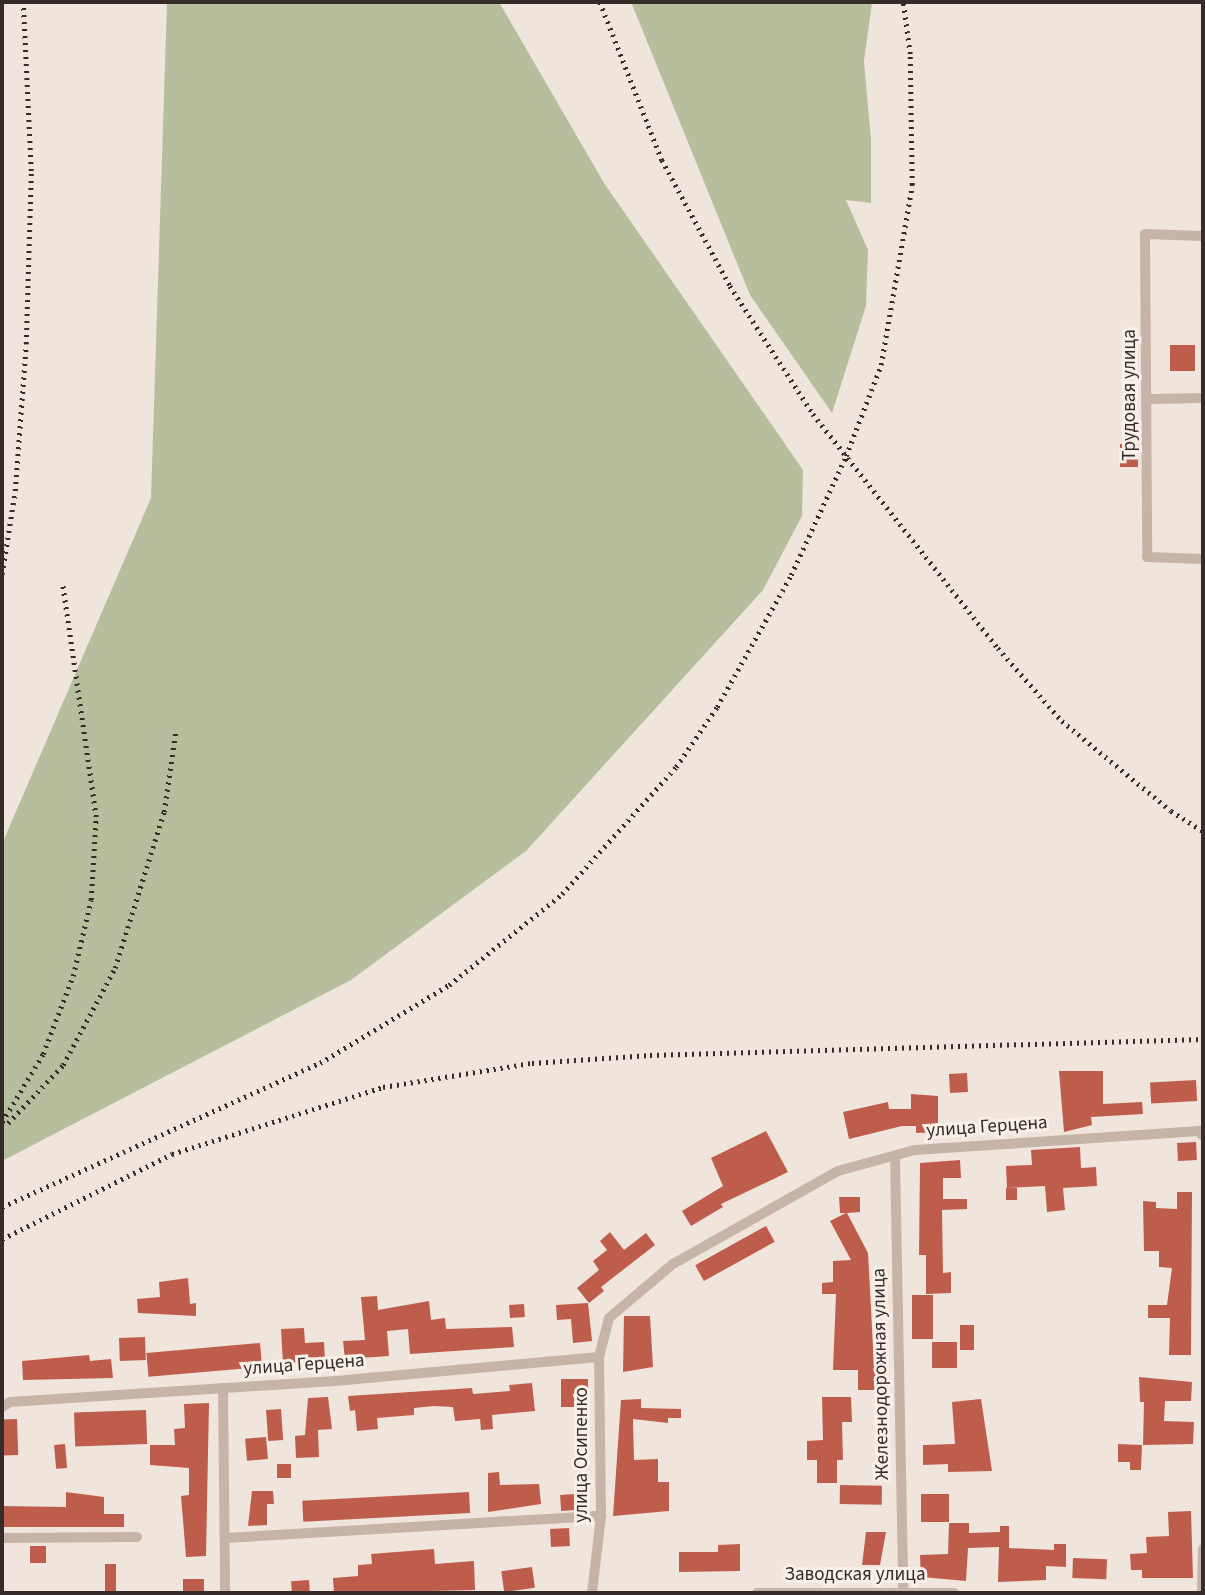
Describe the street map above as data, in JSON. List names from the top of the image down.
{
  "streets": {
    "street": [
      "Трудовая улица",
      "улица Герцена",
      "Железнодорожная улица",
      "улица Осипенко",
      "Заводская улица"
    ]
  },
  "crossings": [
    ["улица Герцена", "Железнодорожная улица"],
    ["улица Герцена", "улица Осипенко"],
    ["Железнодорожная улица", "Заводская улица"]
  ]
}
